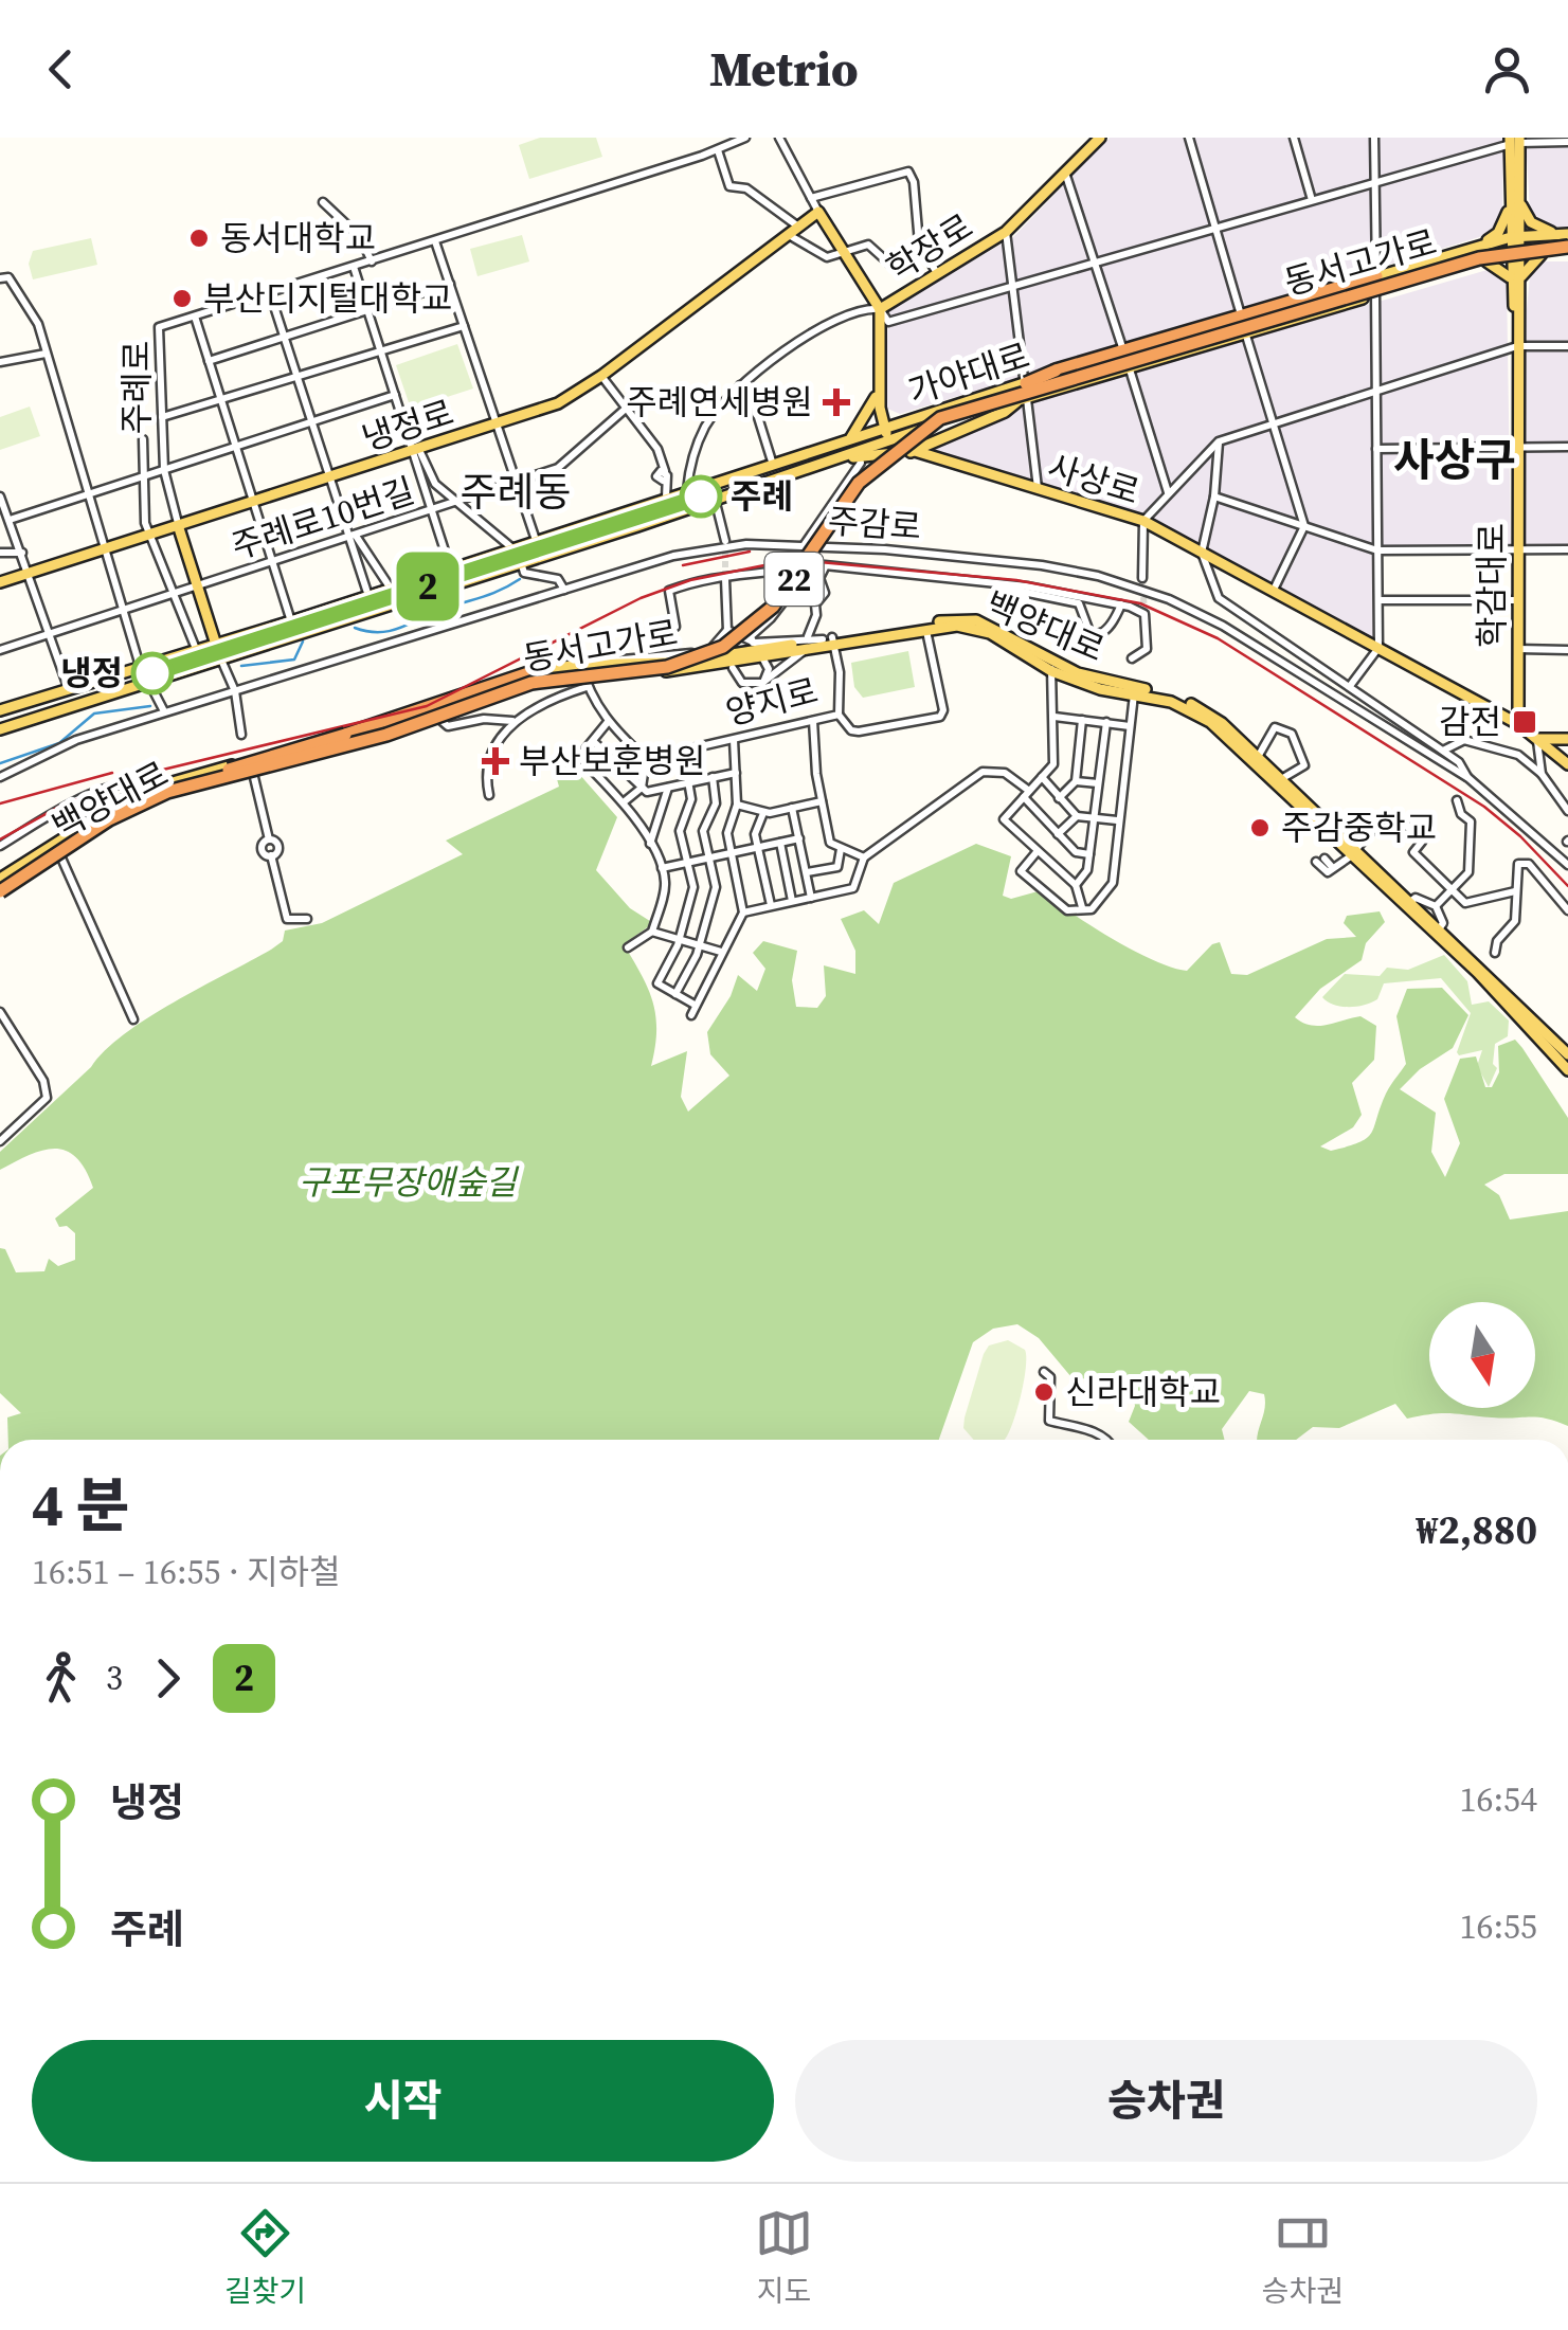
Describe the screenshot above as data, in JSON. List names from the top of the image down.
{
  "streets": {
    "highway": ["동서고가로", "22"],
    "main road": [
      "학장로",
      "가야대로",
      "주례로",
      "냉정로",
      "사상로",
      "학감대로",
      "백양대로"
    ],
    "street": ["주례로10번길", "주감로", "양지로"]
  },
  "crossings": [
    ["학장로", "가야대로"],
    ["학장로", "사상로"],
    ["동서고가로", "가야대로"],
    ["동서고가로", "백양대로"],
    ["가야대로", "주례로"],
    ["가야대로", "사상로"],
    ["가야대로", "학감대로"],
    ["주례로", "냉정로"],
    ["주례로", "주례로10번길"],
    ["사상로", "학감대로"],
    ["백양대로", "양지로"]
  ],
  "districts": ["사상구", "주례동"],
  "parks": ["구포무장애숲길"],
  "places": {
    "other": [
      "동서대학교",
      "부산디지털대학교",
      "주례",
      "냉정",
      "주감중학교",
      "신라대학교"
    ],
    "health": ["주례연세병원", "부산보훈병원"],
    "transit": ["감전"]
  },
  "lines": ["metro line 2"],
  "north": "bottom",
  "page": {
    "header": "Metrio",
    "on_map": "2",
    "heading": ["4 분", "16:51 – 16:55 · 지하철", "₩2,880"],
    "legs": ["3", "2"],
    "list": [
      {
        "name": "냉정",
        "value": "16:54"
      },
      {
        "name": "주례",
        "value": "16:55"
      }
    ],
    "buttons": ["시작", "승차권"],
    "tabs": ["길찾기", "지도", "승차권"]
  }
}
